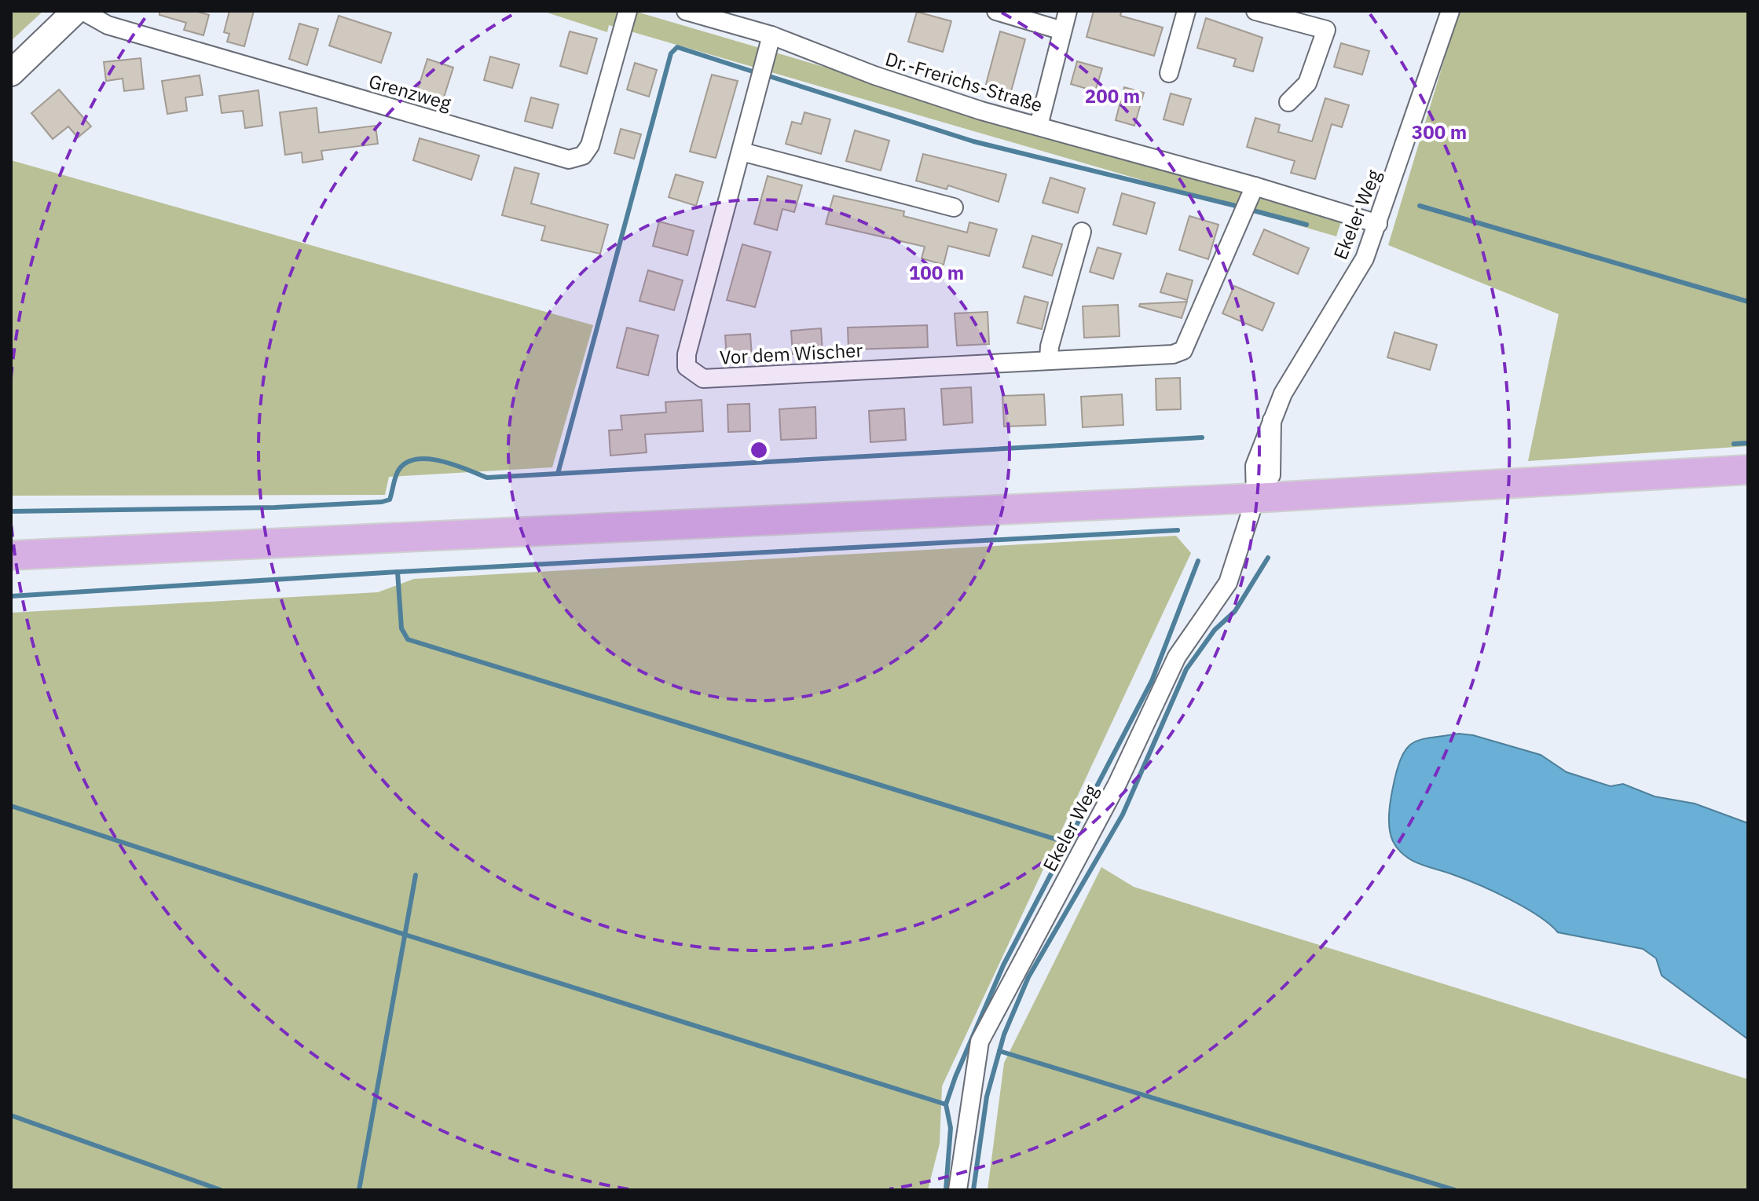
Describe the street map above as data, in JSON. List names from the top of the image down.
{
  "streets": {
    "street": [
      "Dr.-Frerichs-Straße",
      "Grenzweg",
      "Ekeler Weg",
      "Vor dem Wischer"
    ]
  },
  "crossings": [
    ["Dr.-Frerichs-Straße", "Ekeler Weg"],
    ["Dr.-Frerichs-Straße", "Vor dem Wischer"]
  ],
  "rings": ["200 m", "300 m", "100 m"]
}
